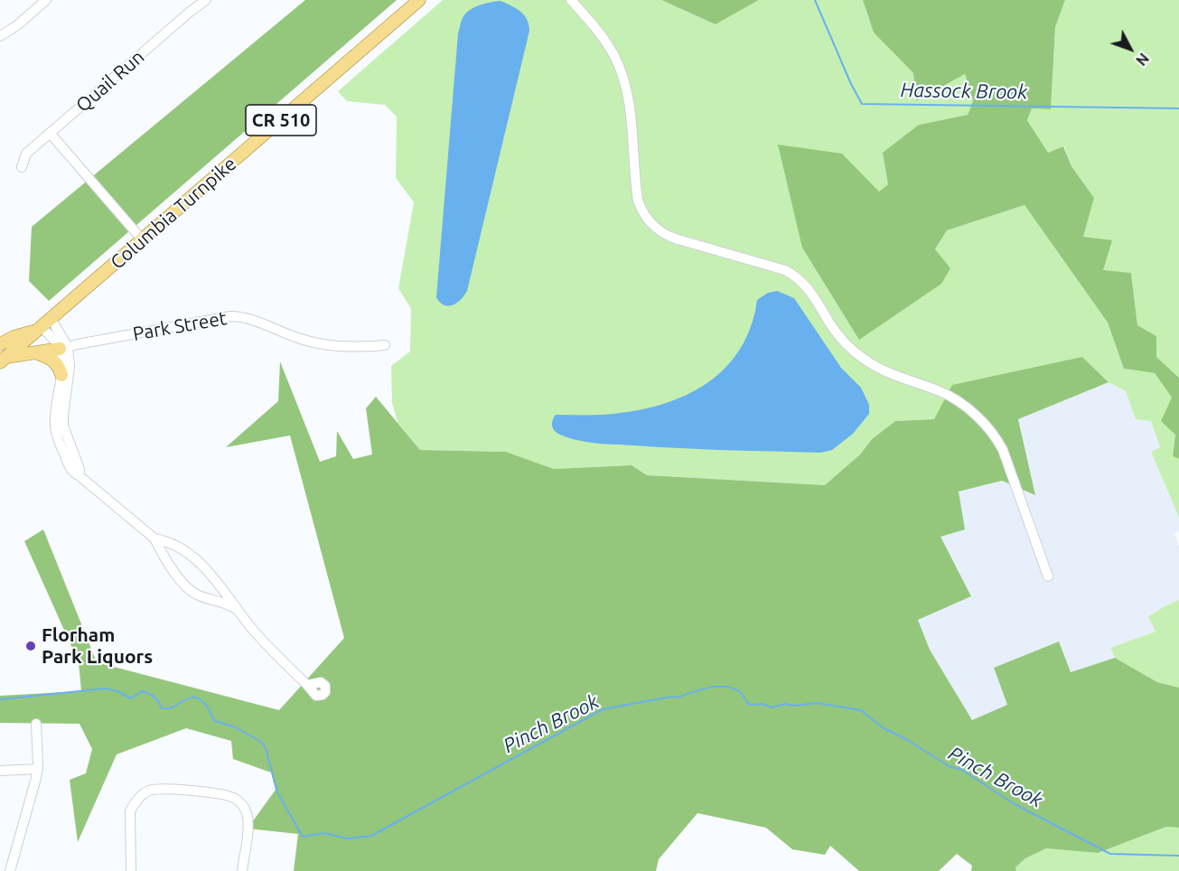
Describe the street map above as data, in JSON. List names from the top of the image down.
{
  "streets": {
    "main road": ["CR 510", "Columbia Turnpike"],
    "street": ["Quail Run", "Park Street"]
  },
  "water": ["Hassock Brook", "Pinch Brook"],
  "places": ["Florham Park Liquors"],
  "north": "bottom right"
}
